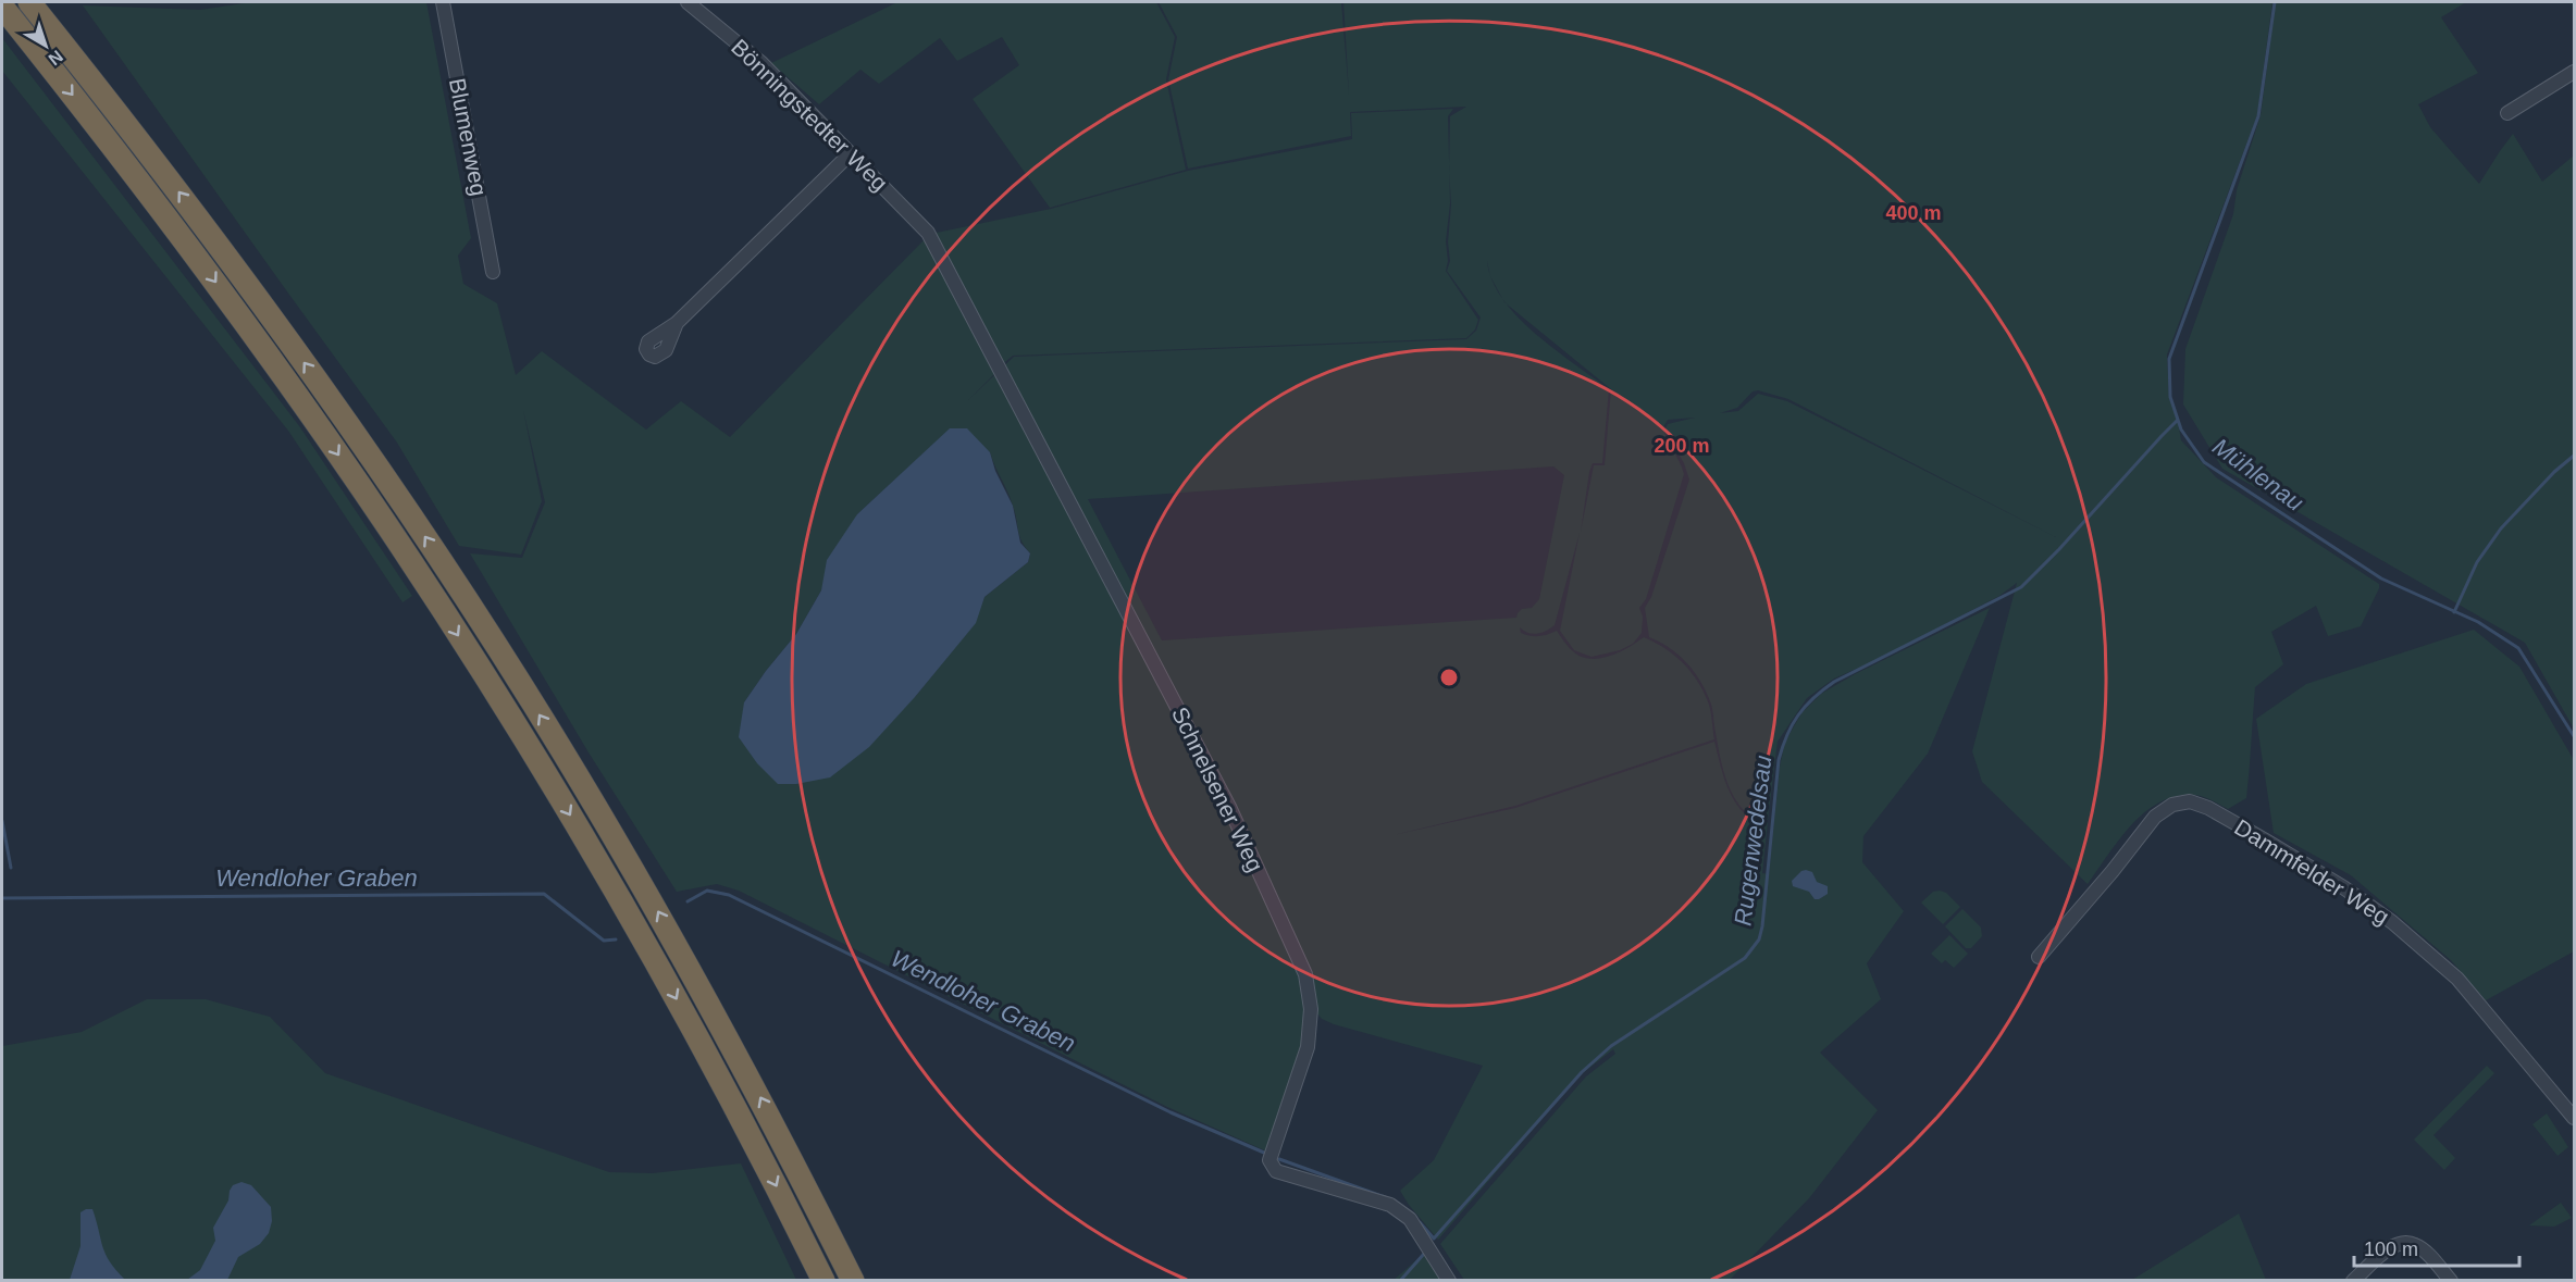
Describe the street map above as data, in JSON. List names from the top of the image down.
{
  "streets": {
    "street": [
      "Bönningstedter Weg",
      "Blumenweg",
      "Schnelsener Weg",
      "Dammfelder Weg"
    ]
  },
  "crossings": [
    ["Bönningstedter Weg", "Schnelsener Weg"]
  ],
  "water": ["Mühlenau", "Rugenwedelsau", "Wendloher Graben"],
  "scale_bar": "100 m",
  "north": "bottom right",
  "rings": ["400 m", "200 m"]
}
